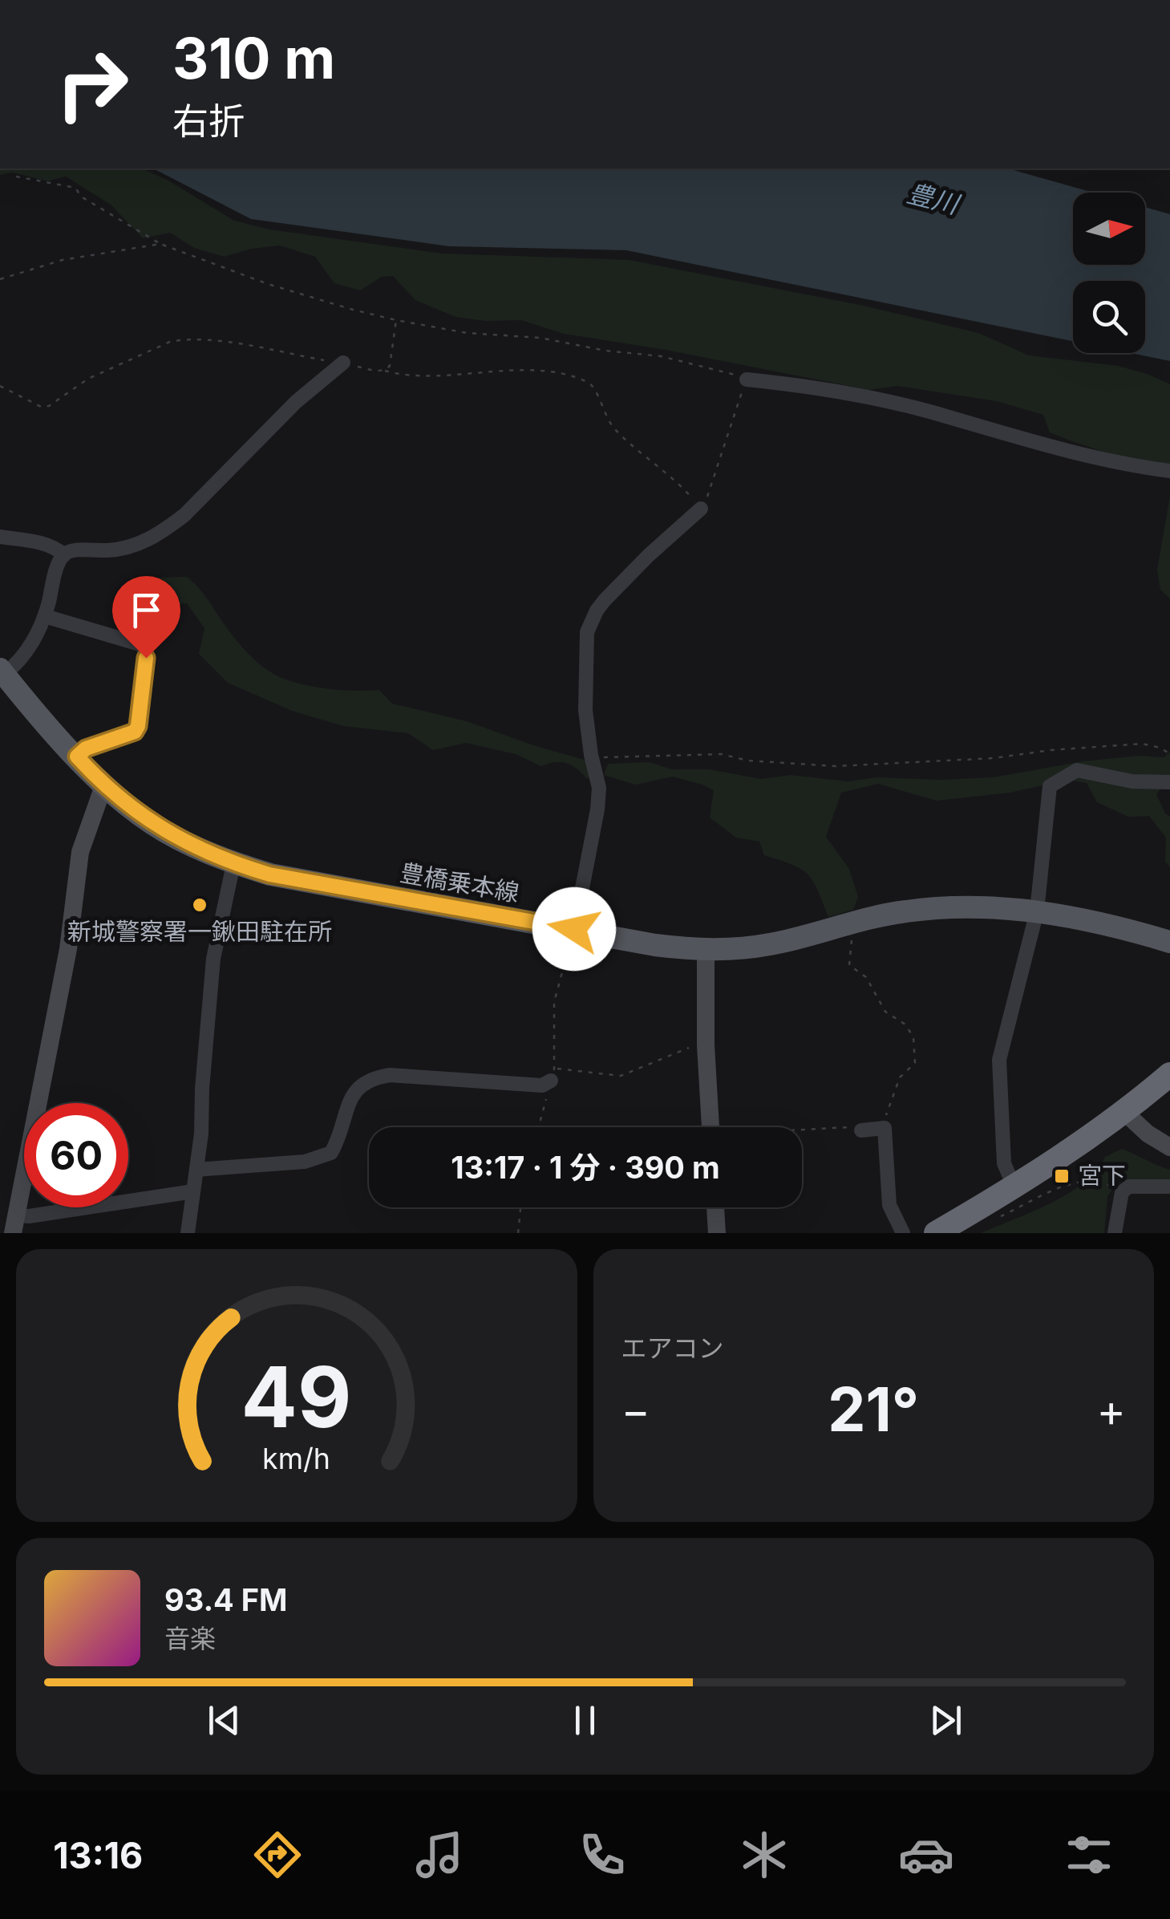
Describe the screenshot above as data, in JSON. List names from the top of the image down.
{
  "streets": {
    "main road": ["豊橋乗本線"]
  },
  "water": ["豊川"],
  "places": {
    "other": ["新城警察署一鍬田駐在所"],
    "transit": ["宮下"]
  },
  "north": "right",
  "page": {
    "turn": ["310 m", "右折"],
    "limit": "60",
    "trip": "13:17 · 1 分 · 390 m",
    "tile": "エアコン",
    "heat": ["−", "21°", "+"],
    "song": ["93.4 FM", "音楽"],
    "tabs": "13:16",
    "gauge": ["49", "km/h"]
  }
}
